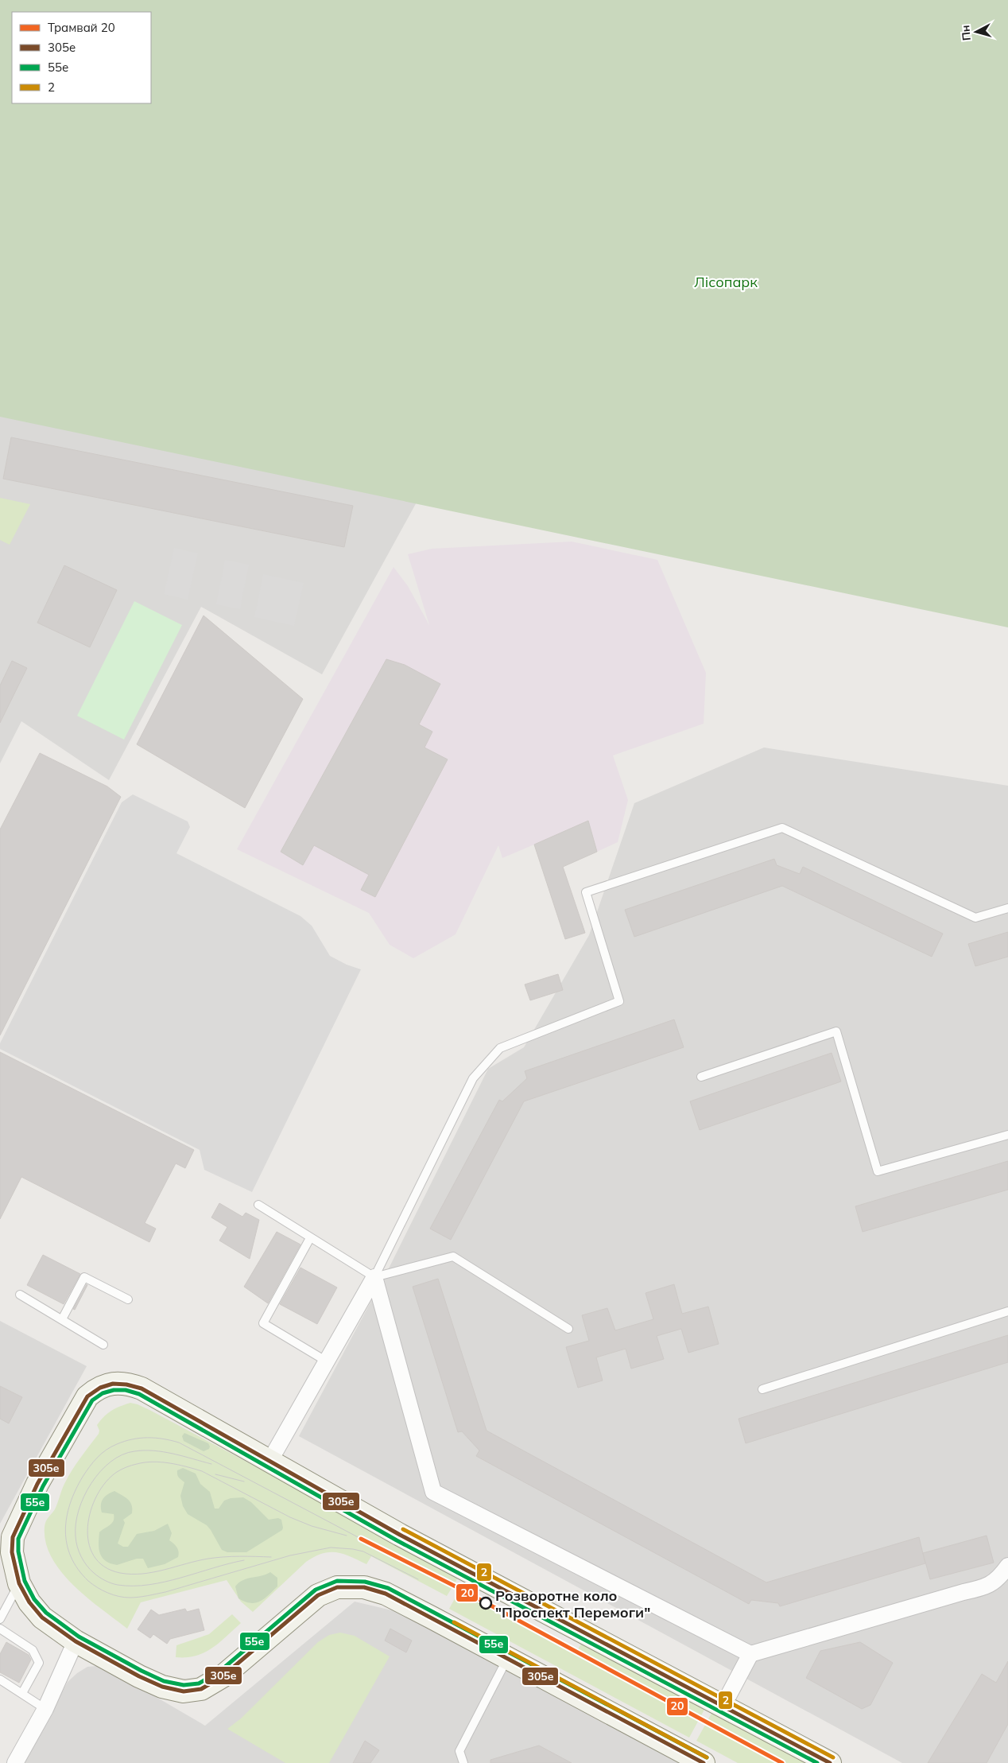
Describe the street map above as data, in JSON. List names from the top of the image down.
{
  "parks": ["Лісопарк"],
  "places": ["Розворотне коло \"Проспект Перемоги\""],
  "lines": [
    "transit line 305e",
    "transit line 55е",
    "transit line 2",
    "tram line 20"
  ],
  "legend": [
    "Трамвай 20",
    "305e",
    "55е",
    "2"
  ],
  "north": "left"
}
